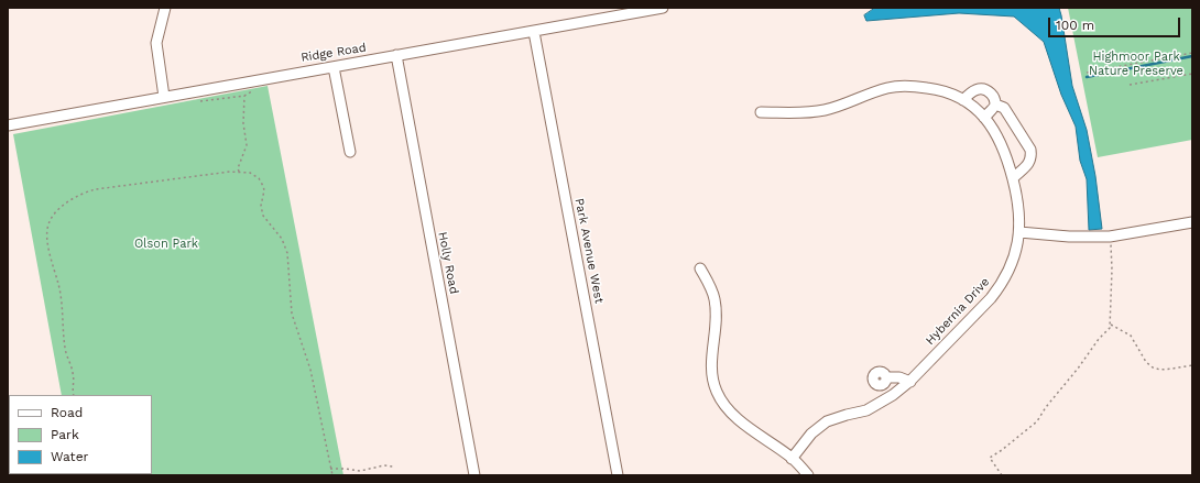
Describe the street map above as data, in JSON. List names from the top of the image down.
{
  "streets": {
    "street": [
      "Ridge Road",
      "Park Avenue West",
      "Holly Road",
      "Hybernia Drive"
    ]
  },
  "crossings": [
    ["Ridge Road", "Park Avenue West"],
    ["Ridge Road", "Holly Road"]
  ],
  "parks": ["Highmoor Park Nature Preserve", "Olson Park"],
  "legend": ["Road", "Park", "Water"],
  "scale_bar": "100 m"
}
